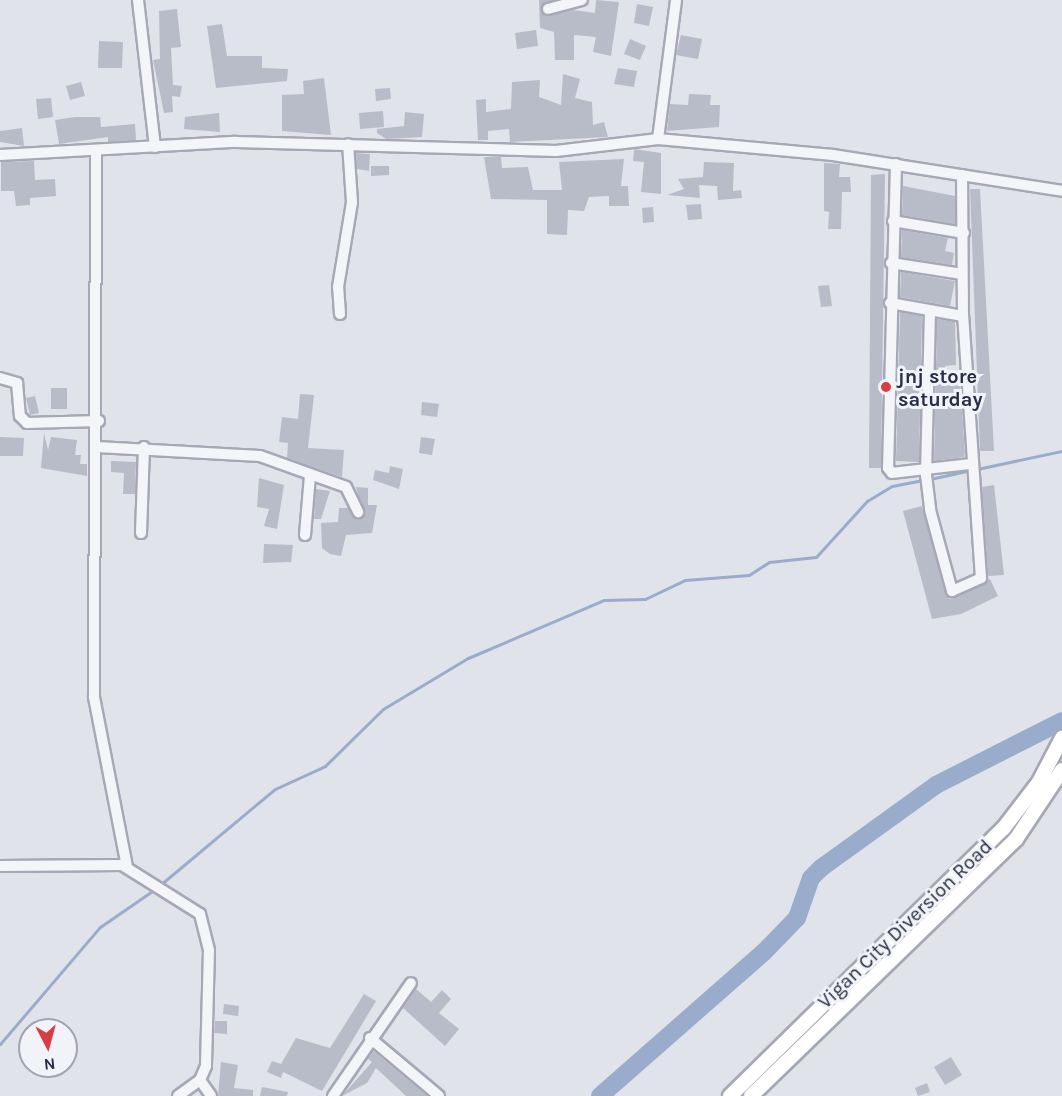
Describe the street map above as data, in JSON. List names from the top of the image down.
{
  "streets": {
    "main road": ["Vigan City Diversion Road"]
  },
  "places": ["jnj store saturday"],
  "north": "bottom"
}
